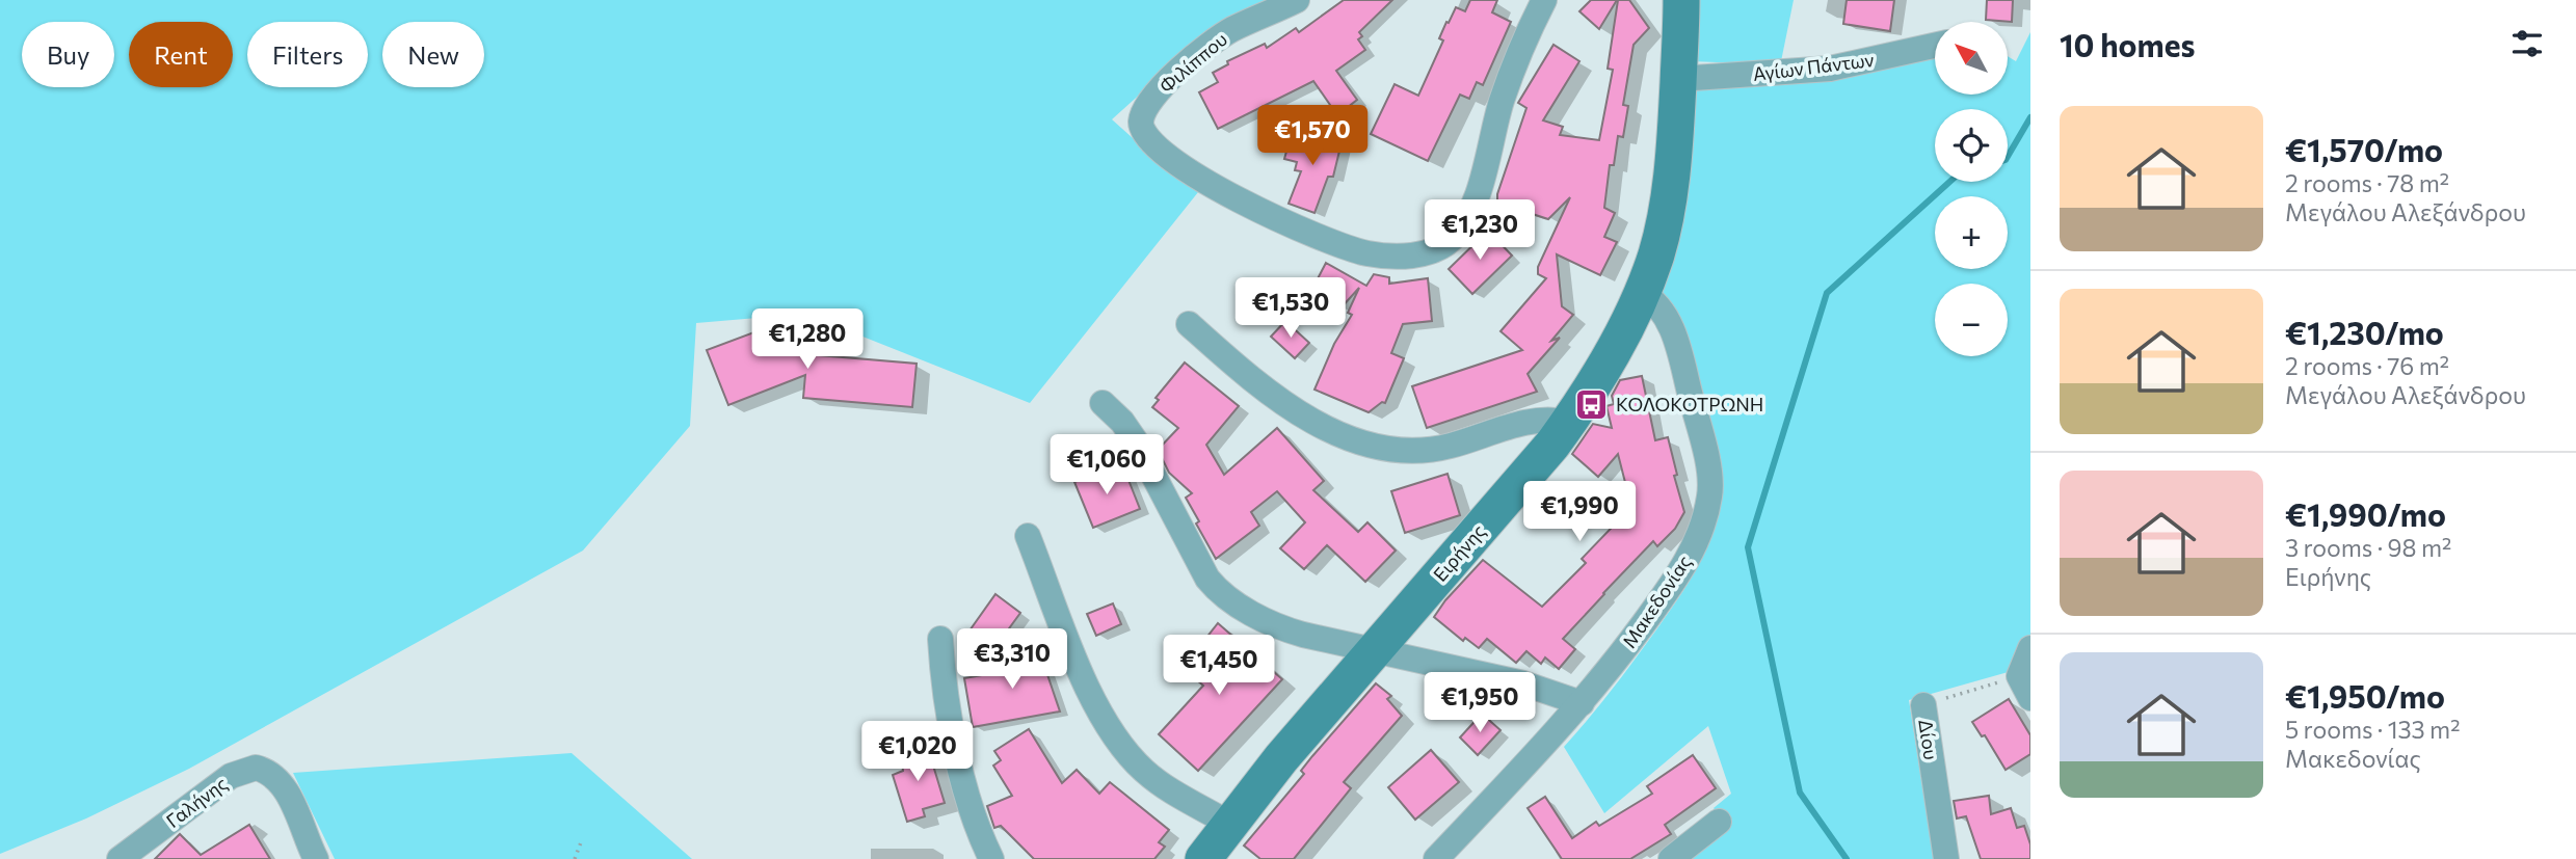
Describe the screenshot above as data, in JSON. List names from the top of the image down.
{
  "streets": {
    "street": [
      "Φιλίππου",
      "Αγίων Πάντων",
      "Ειρήνης",
      "Μακεδονίας",
      "Δίου",
      "Γαλήνης"
    ]
  },
  "crossings": [
    ["Αγίων Πάντων", "Ειρήνης"],
    ["Ειρήνης", "Μακεδονίας"]
  ],
  "places": {
    "bus stop": ["ΚΟΛΟΚΟΤΡΩΝΗ"]
  },
  "north": "top left",
  "page": {
    "heading": "10 homes",
    "map_buttons": ["+", "−"],
    "chip": [
      "Buy",
      "Rent",
      "Filters",
      "New"
    ],
    "list": [
      {
        "name": "€1,570/mo",
        "note": "2 rooms · 78 m² · Μεγάλου Αλεξάνδρου"
      },
      {
        "name": "€1,230/mo",
        "note": "2 rooms · 76 m² · Μεγάλου Αλεξάνδρου"
      },
      {
        "name": "€1,990/mo",
        "note": "3 rooms · 98 m² · Ειρήνης"
      },
      {
        "name": "€1,950/mo",
        "note": "5 rooms · 133 m² · Μακεδονίας"
      }
    ],
    "price": [
      "€1,570",
      "€1,230",
      "€1,530",
      "€1,280",
      "€1,060",
      "€1,990",
      "€3,310",
      "€1,450",
      "€1,950",
      "€1,020"
    ]
  }
}
